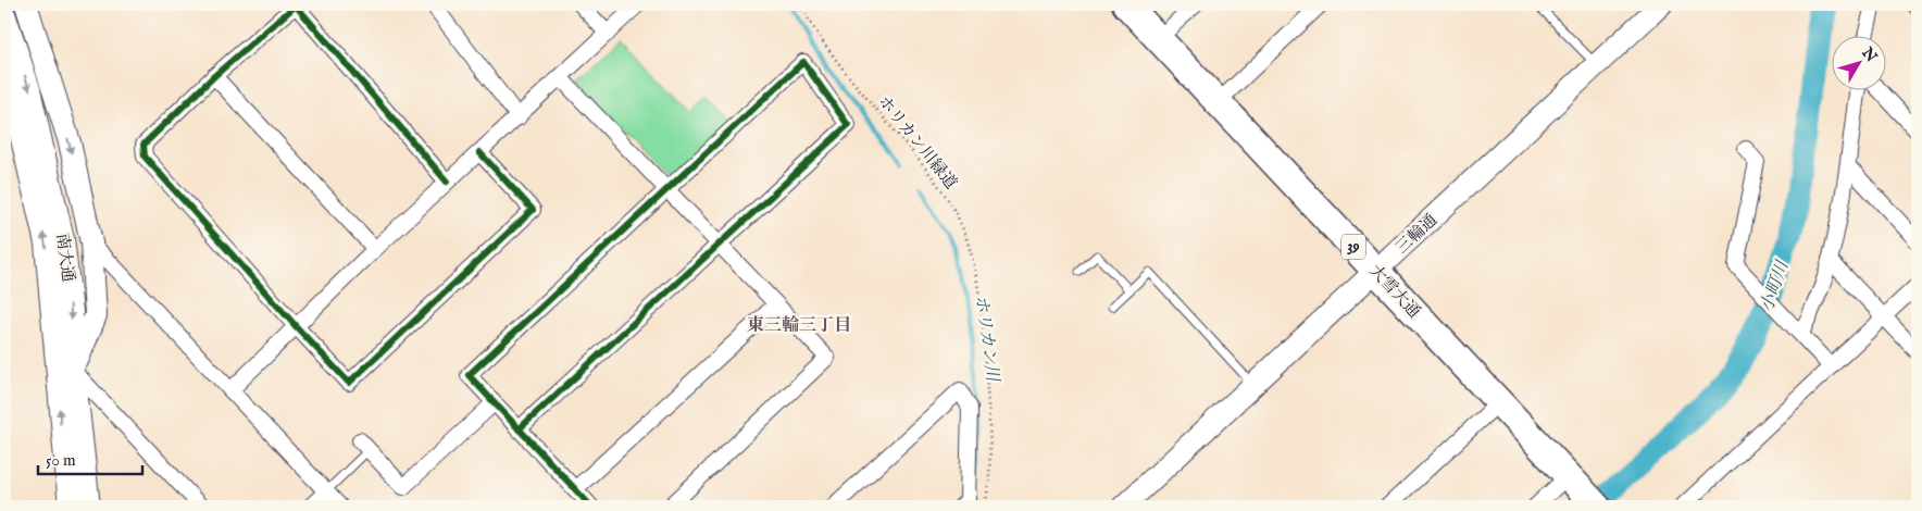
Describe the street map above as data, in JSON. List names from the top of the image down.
{
  "streets": {
    "highway": ["39", "大雪大通"],
    "street": ["三輪通", "南大通"],
    "path": ["ホリカン川緑道"]
  },
  "crossings": [
    ["三輪通", "大雪大通"]
  ],
  "districts": ["東三輪三丁目"],
  "water": ["小町川", "ホリカン川"],
  "scale_bar": "50 m",
  "north": "top right"
}
